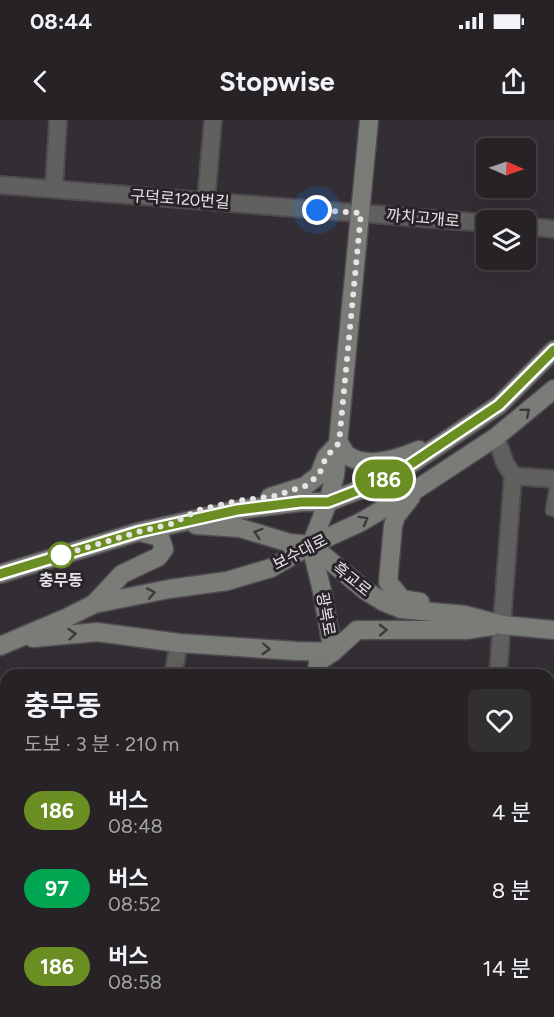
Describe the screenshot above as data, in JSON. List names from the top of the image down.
{
  "streets": {
    "main road": ["보수대로", "흑교로", "광복로"],
    "street": ["구덕로120번길", "까치고개로"]
  },
  "crossings": [
    ["구덕로120번길", "까치고개로"],
    ["보수대로", "흑교로"],
    ["보수대로", "광복로"],
    ["흑교로", "광복로"]
  ],
  "places": ["충무동"],
  "lines": ["bus line 186"],
  "north": "right",
  "page": {
    "status": "08:44",
    "header": "Stopwise",
    "on_map": "186",
    "heading": ["충무동", "도보 · 3 분 · 210 m"],
    "list": [
      {
        "mark": "186",
        "name": "버스",
        "note": "08:48",
        "value": "4 분"
      },
      {
        "mark": "97",
        "name": "버스",
        "note": "08:52",
        "value": "8 분"
      },
      {
        "mark": "186",
        "name": "버스",
        "note": "08:58",
        "value": "14 분"
      }
    ]
  }
}
